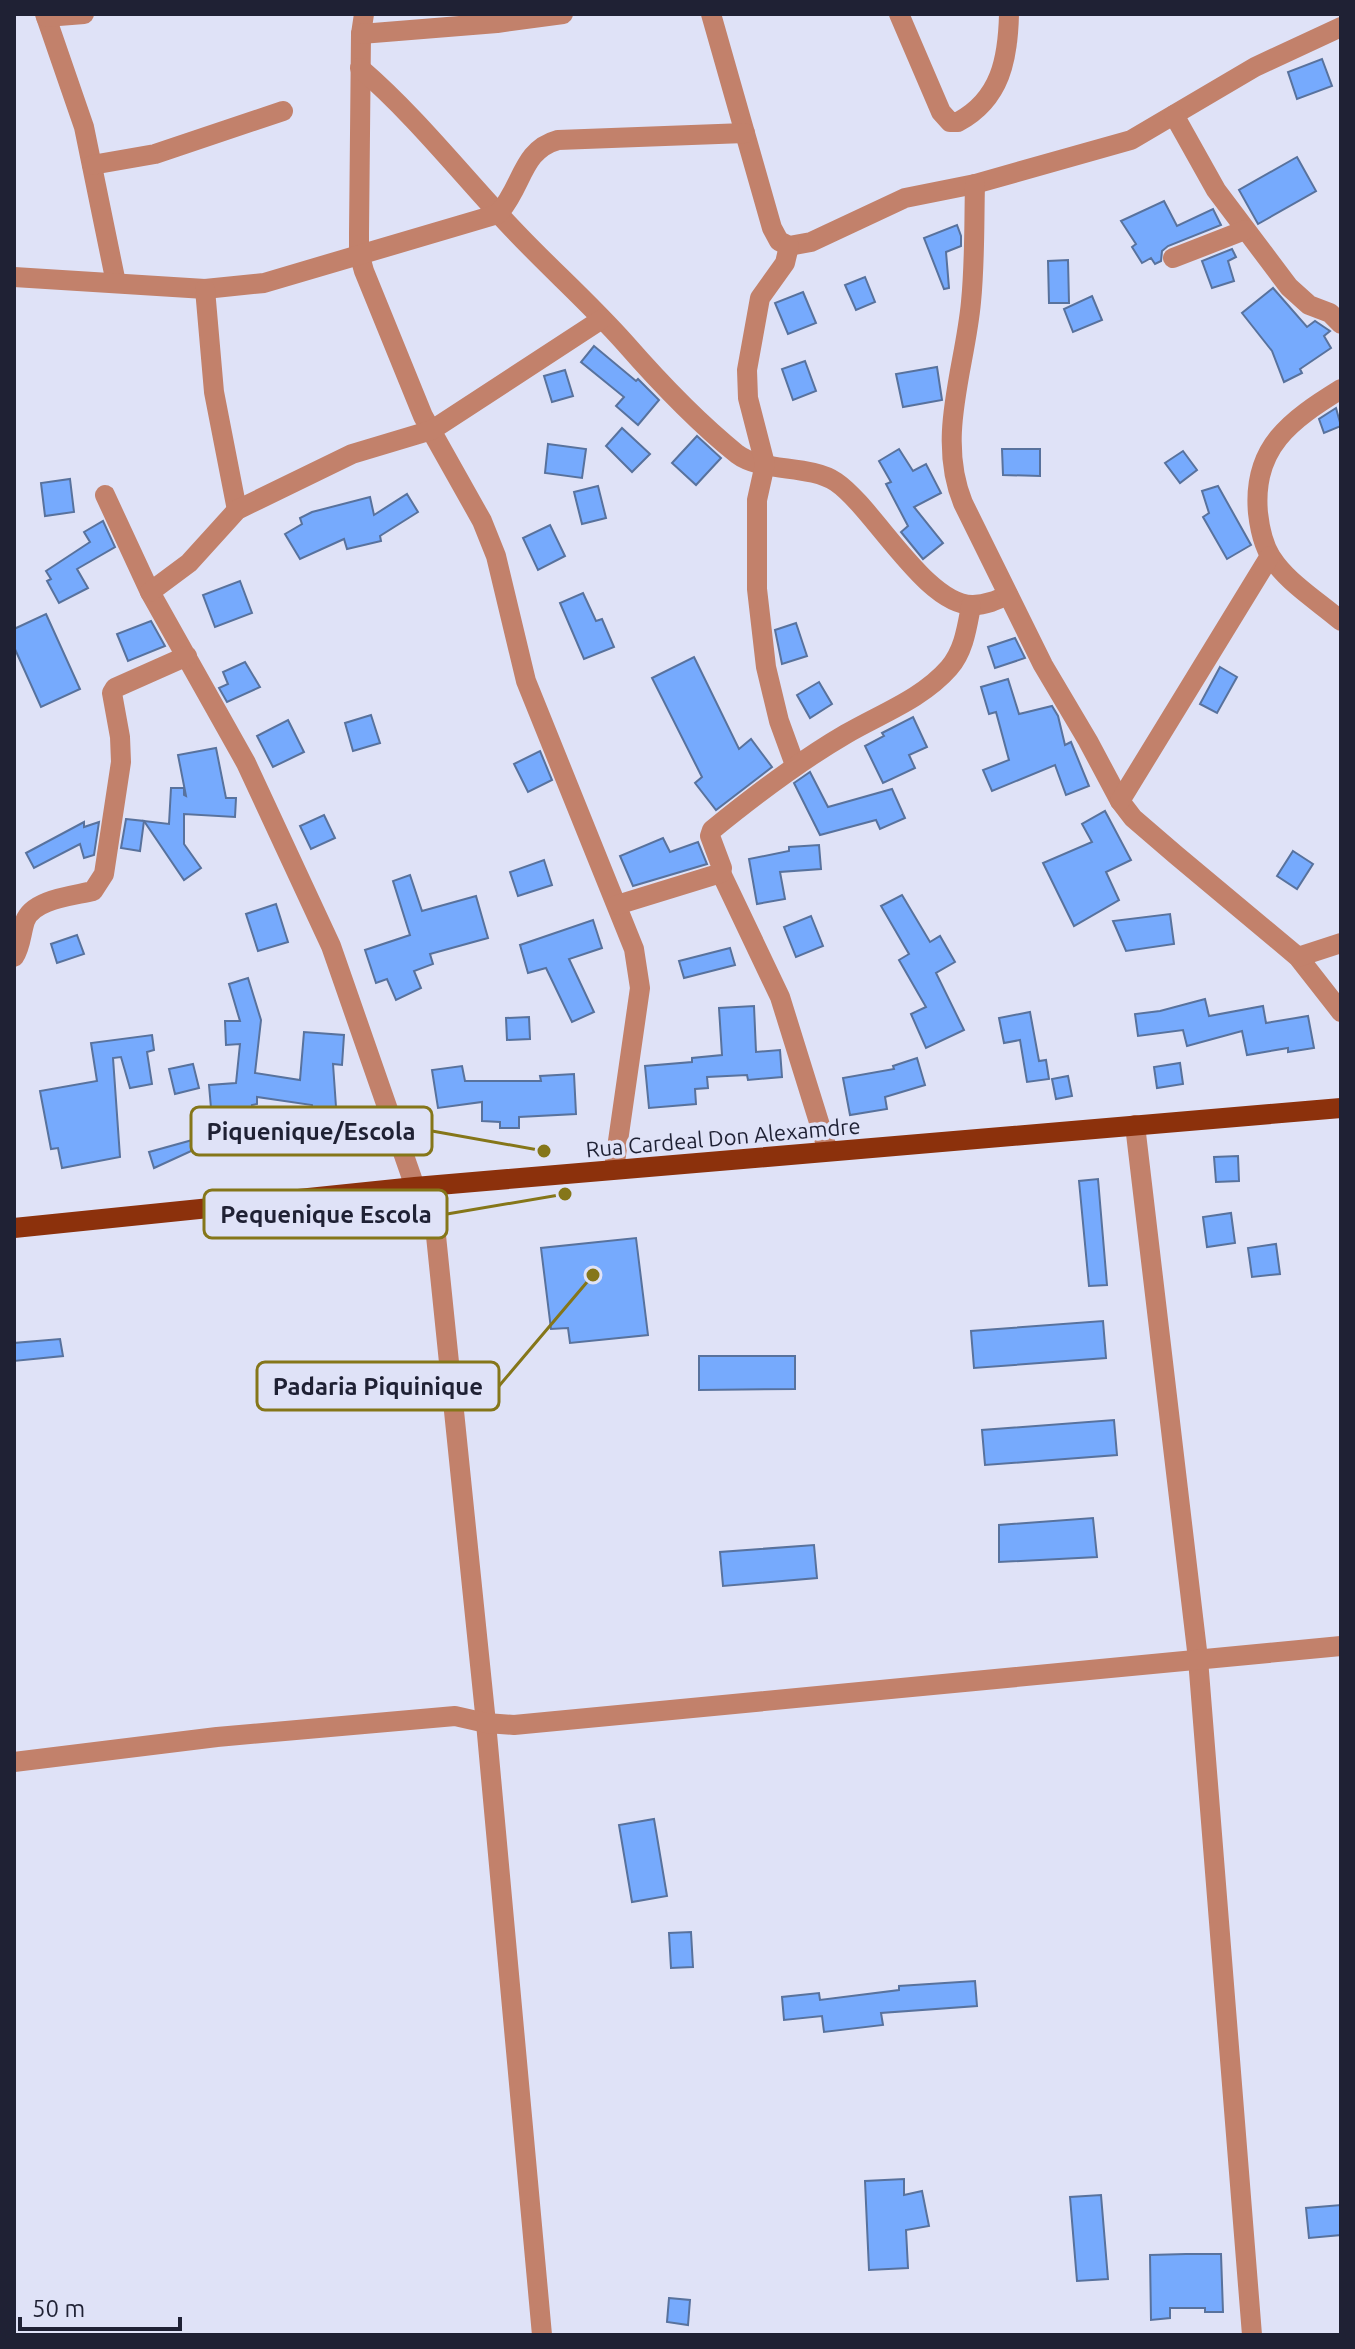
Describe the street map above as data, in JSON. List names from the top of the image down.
{
  "streets": {
    "main road": ["Rua Cardeal Don Alexamdre"]
  },
  "places": ["Piquenique/Escola", "Pequenique Escola", "Padaria Piquinique"],
  "scale_bar": "50 m"
}
